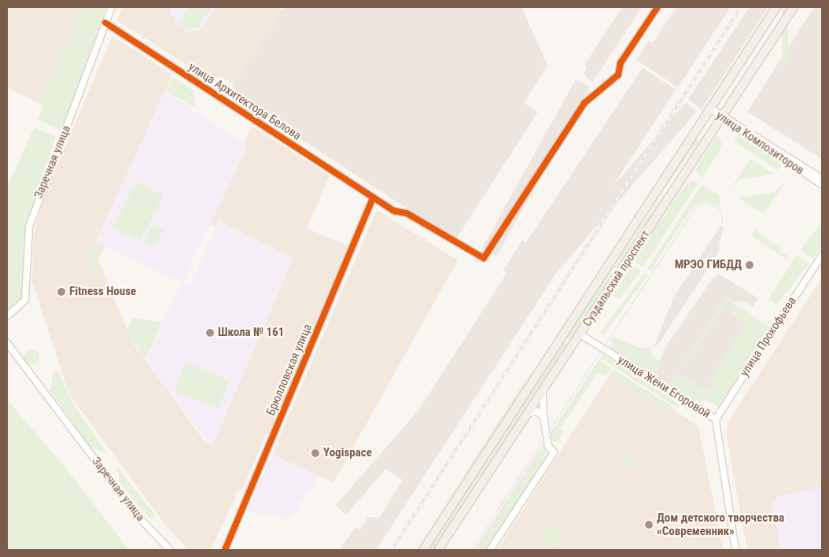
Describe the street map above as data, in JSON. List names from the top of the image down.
{
  "streets": {
    "main road": ["Суздальский проспект"],
    "street": [
      "улица Архитектора Белова",
      "улица Композиторов",
      "Заречная улица",
      "улица Прокофьева",
      "Брюлловская улица",
      "улица Жени Егоровой"
    ]
  },
  "crossings": [
    ["улица Архитектора Белова", "Заречная улица"],
    ["улица Архитектора Белова", "Брюлловская улица"],
    ["улица Композиторов", "Суздальский проспект"],
    ["Суздальский проспект", "улица Жени Егоровой"],
    ["улица Прокофьева", "улица Жени Егоровой"]
  ],
  "places": [
    "МРЭО ГИБДД",
    "Fitness House",
    "Школа № 161",
    "Yogispace",
    "Дом детского творчества «Современник»"
  ]
}
